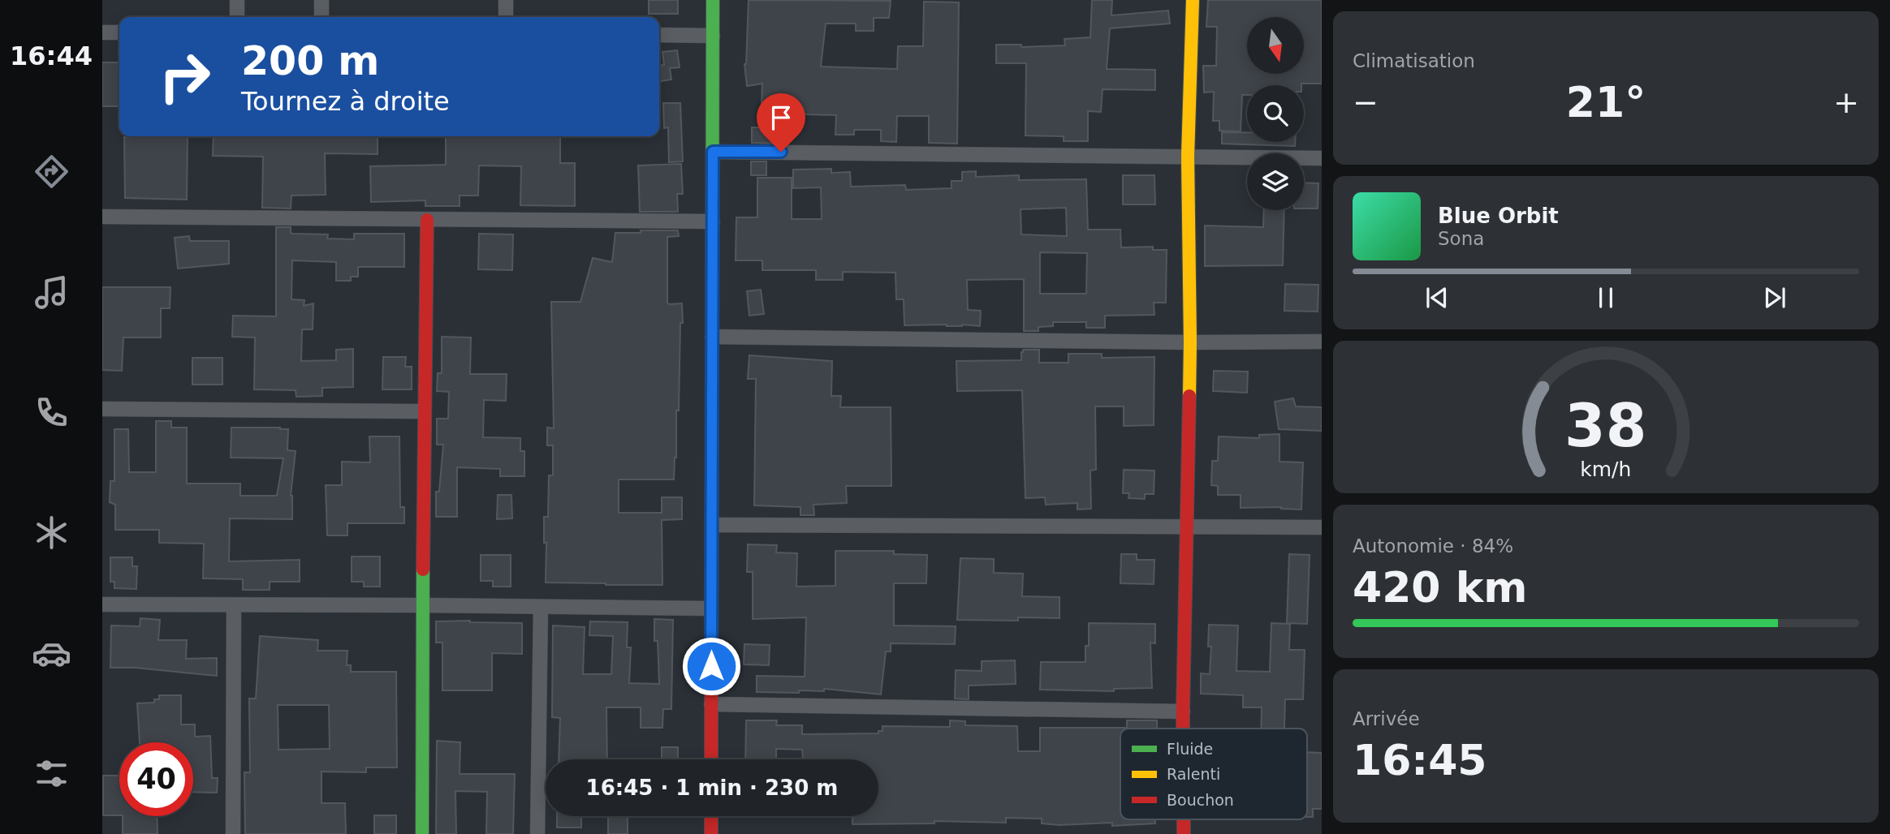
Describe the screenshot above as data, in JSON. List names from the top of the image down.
{
  "legend": ["Fluide", "Ralenti", "Bouchon"],
  "north": "bottom",
  "page": {
    "tabs": "16:44",
    "tile": [
      "Climatisation",
      ["Autonomie · 84%", "420 km"],
      ["Arrivée", "16:45"]
    ],
    "turn": ["200 m", "Tournez à droite"],
    "heat": ["−", "21°", "+"],
    "song": ["Blue Orbit", "Sona"],
    "limit": "40",
    "trip": "16:45 · 1 min · 230 m",
    "gauge": ["38", "km/h"]
  }
}
